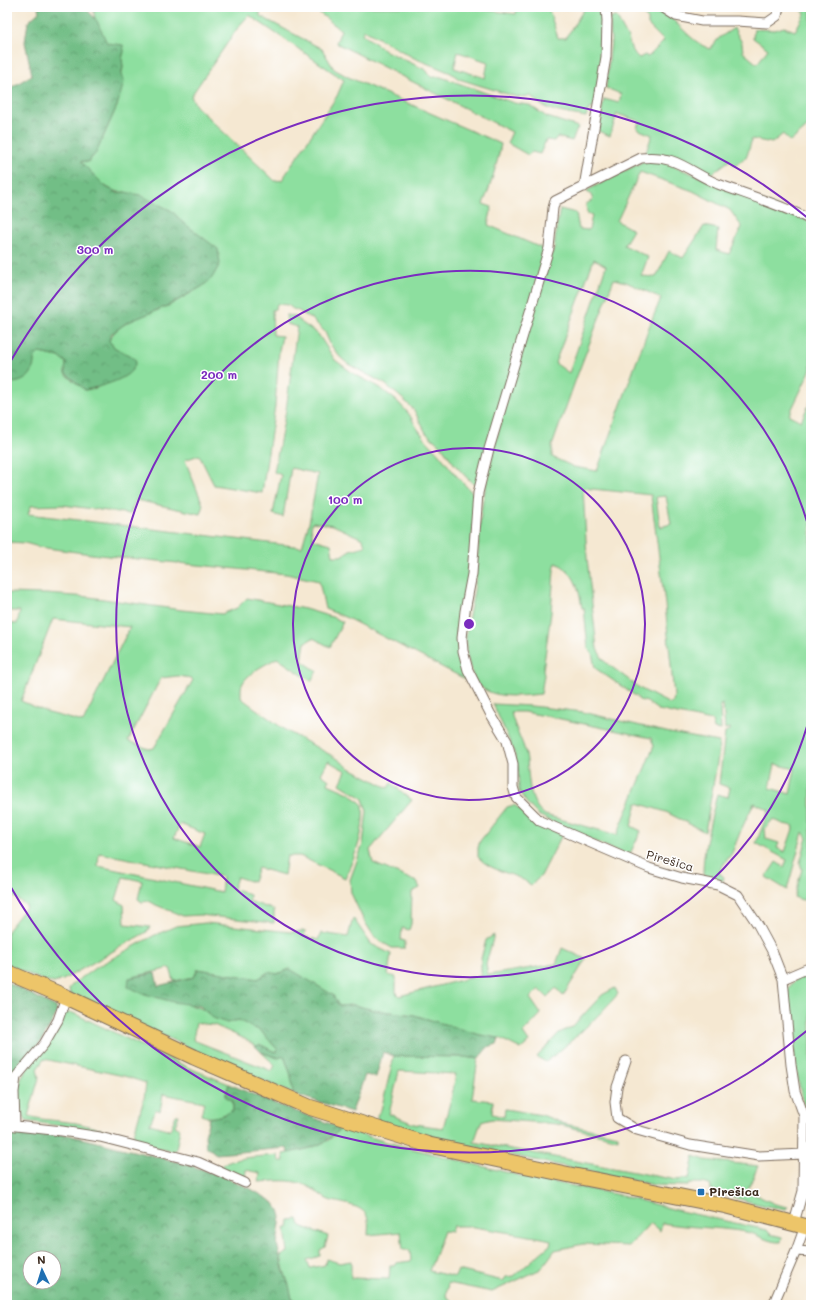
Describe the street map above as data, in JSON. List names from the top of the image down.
{
  "streets": {
    "street": ["Pirešica"]
  },
  "places": {
    "transit": ["Pirešica"]
  },
  "north": "top",
  "rings": ["300 m", "200 m", "100 m"]
}
